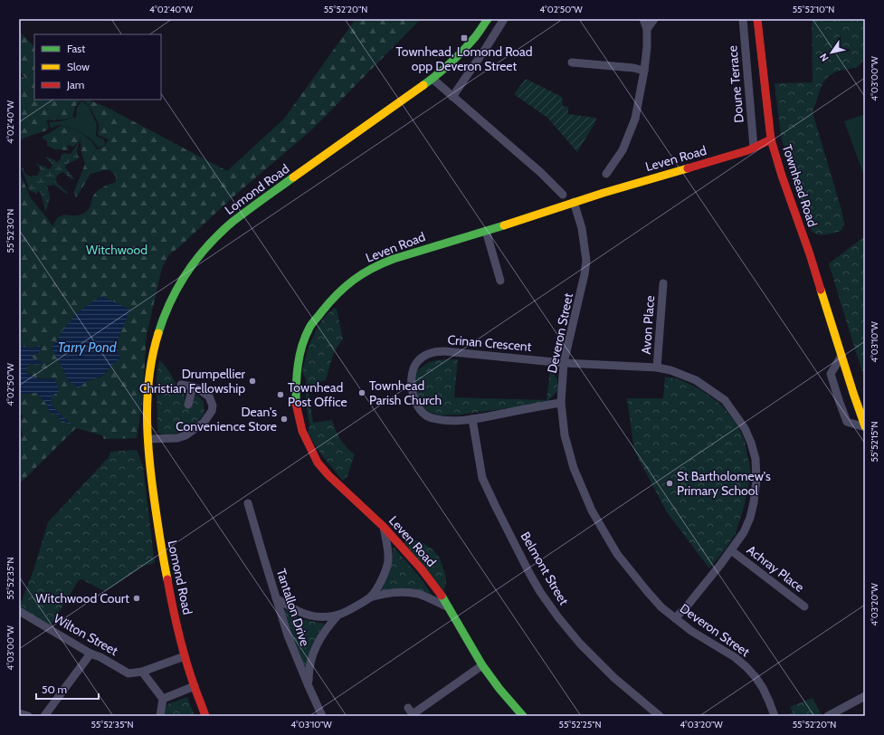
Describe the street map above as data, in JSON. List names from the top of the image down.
{
  "streets": {
    "street": [
      "Doune Terrace",
      "Leven Road",
      "Townhead Road",
      "Lomond Road",
      "Avon Place",
      "Deveron Street",
      "Crinan Crescent",
      "Belmont Street",
      "Achray Place",
      "Tantallon Drive",
      "Wilton Street"
    ]
  },
  "crossings": [
    ["Doune Terrace", "Leven Road"],
    ["Leven Road", "Townhead Road"],
    ["Leven Road", "Deveron Street"],
    ["Lomond Road", "Wilton Street"],
    ["Deveron Street", "Crinan Crescent"],
    ["Crinan Crescent", "Belmont Street"]
  ],
  "water": ["Tarry Pond"],
  "parks": ["Witchwood"],
  "places": {
    "transit": ["Townhead, Lomond Road opp Deveron Street"],
    "other": [
      "Drumpellier Christian Fellowship",
      "Townhead Parish Church",
      "Townhead Post Office",
      "Dean's Convenience Store",
      "St Bartholomew's Primary School",
      "Witchwood Court"
    ]
  },
  "legend": ["Fast", "Slow", "Jam"],
  "scale_bar": "50 m",
  "north": "bottom left",
  "coordinates": [
    "4°02'40\"W",
    "55°52'20\"N",
    "4°02'50\"W",
    "55°52'10\"N",
    "4°03'00\"W",
    "55°52'30\"N",
    "4°03'10\"W",
    "55°52'15\"N",
    "55°52'35\"N",
    "4°03'20\"W",
    "55°52'25\"N"
  ]
}
